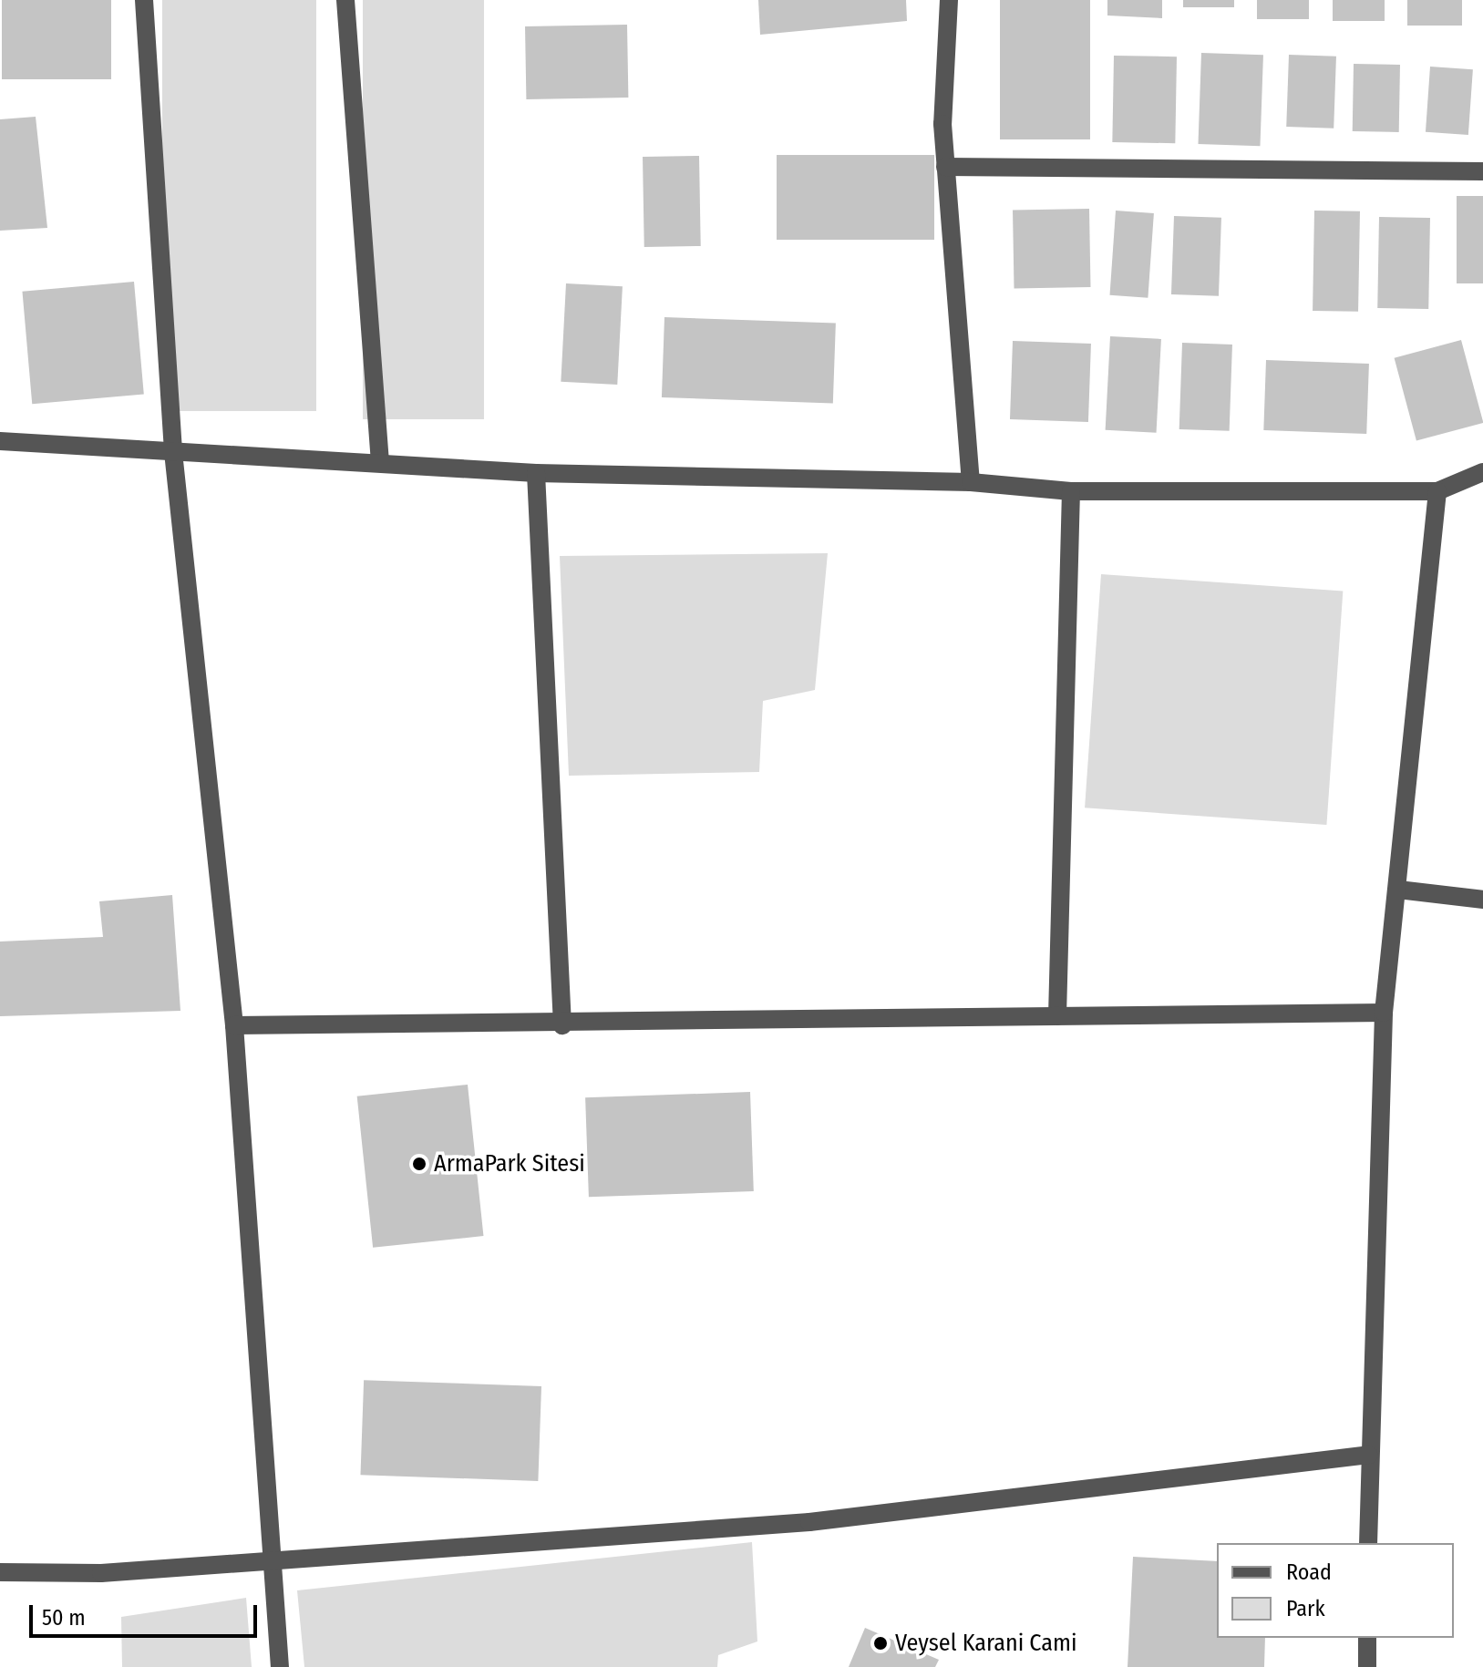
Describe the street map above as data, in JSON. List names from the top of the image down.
{
  "places": ["ArmaPark Sitesi", "Veysel Karani Cami"],
  "legend": ["Road", "Park"],
  "scale_bar": "50 m"
}
